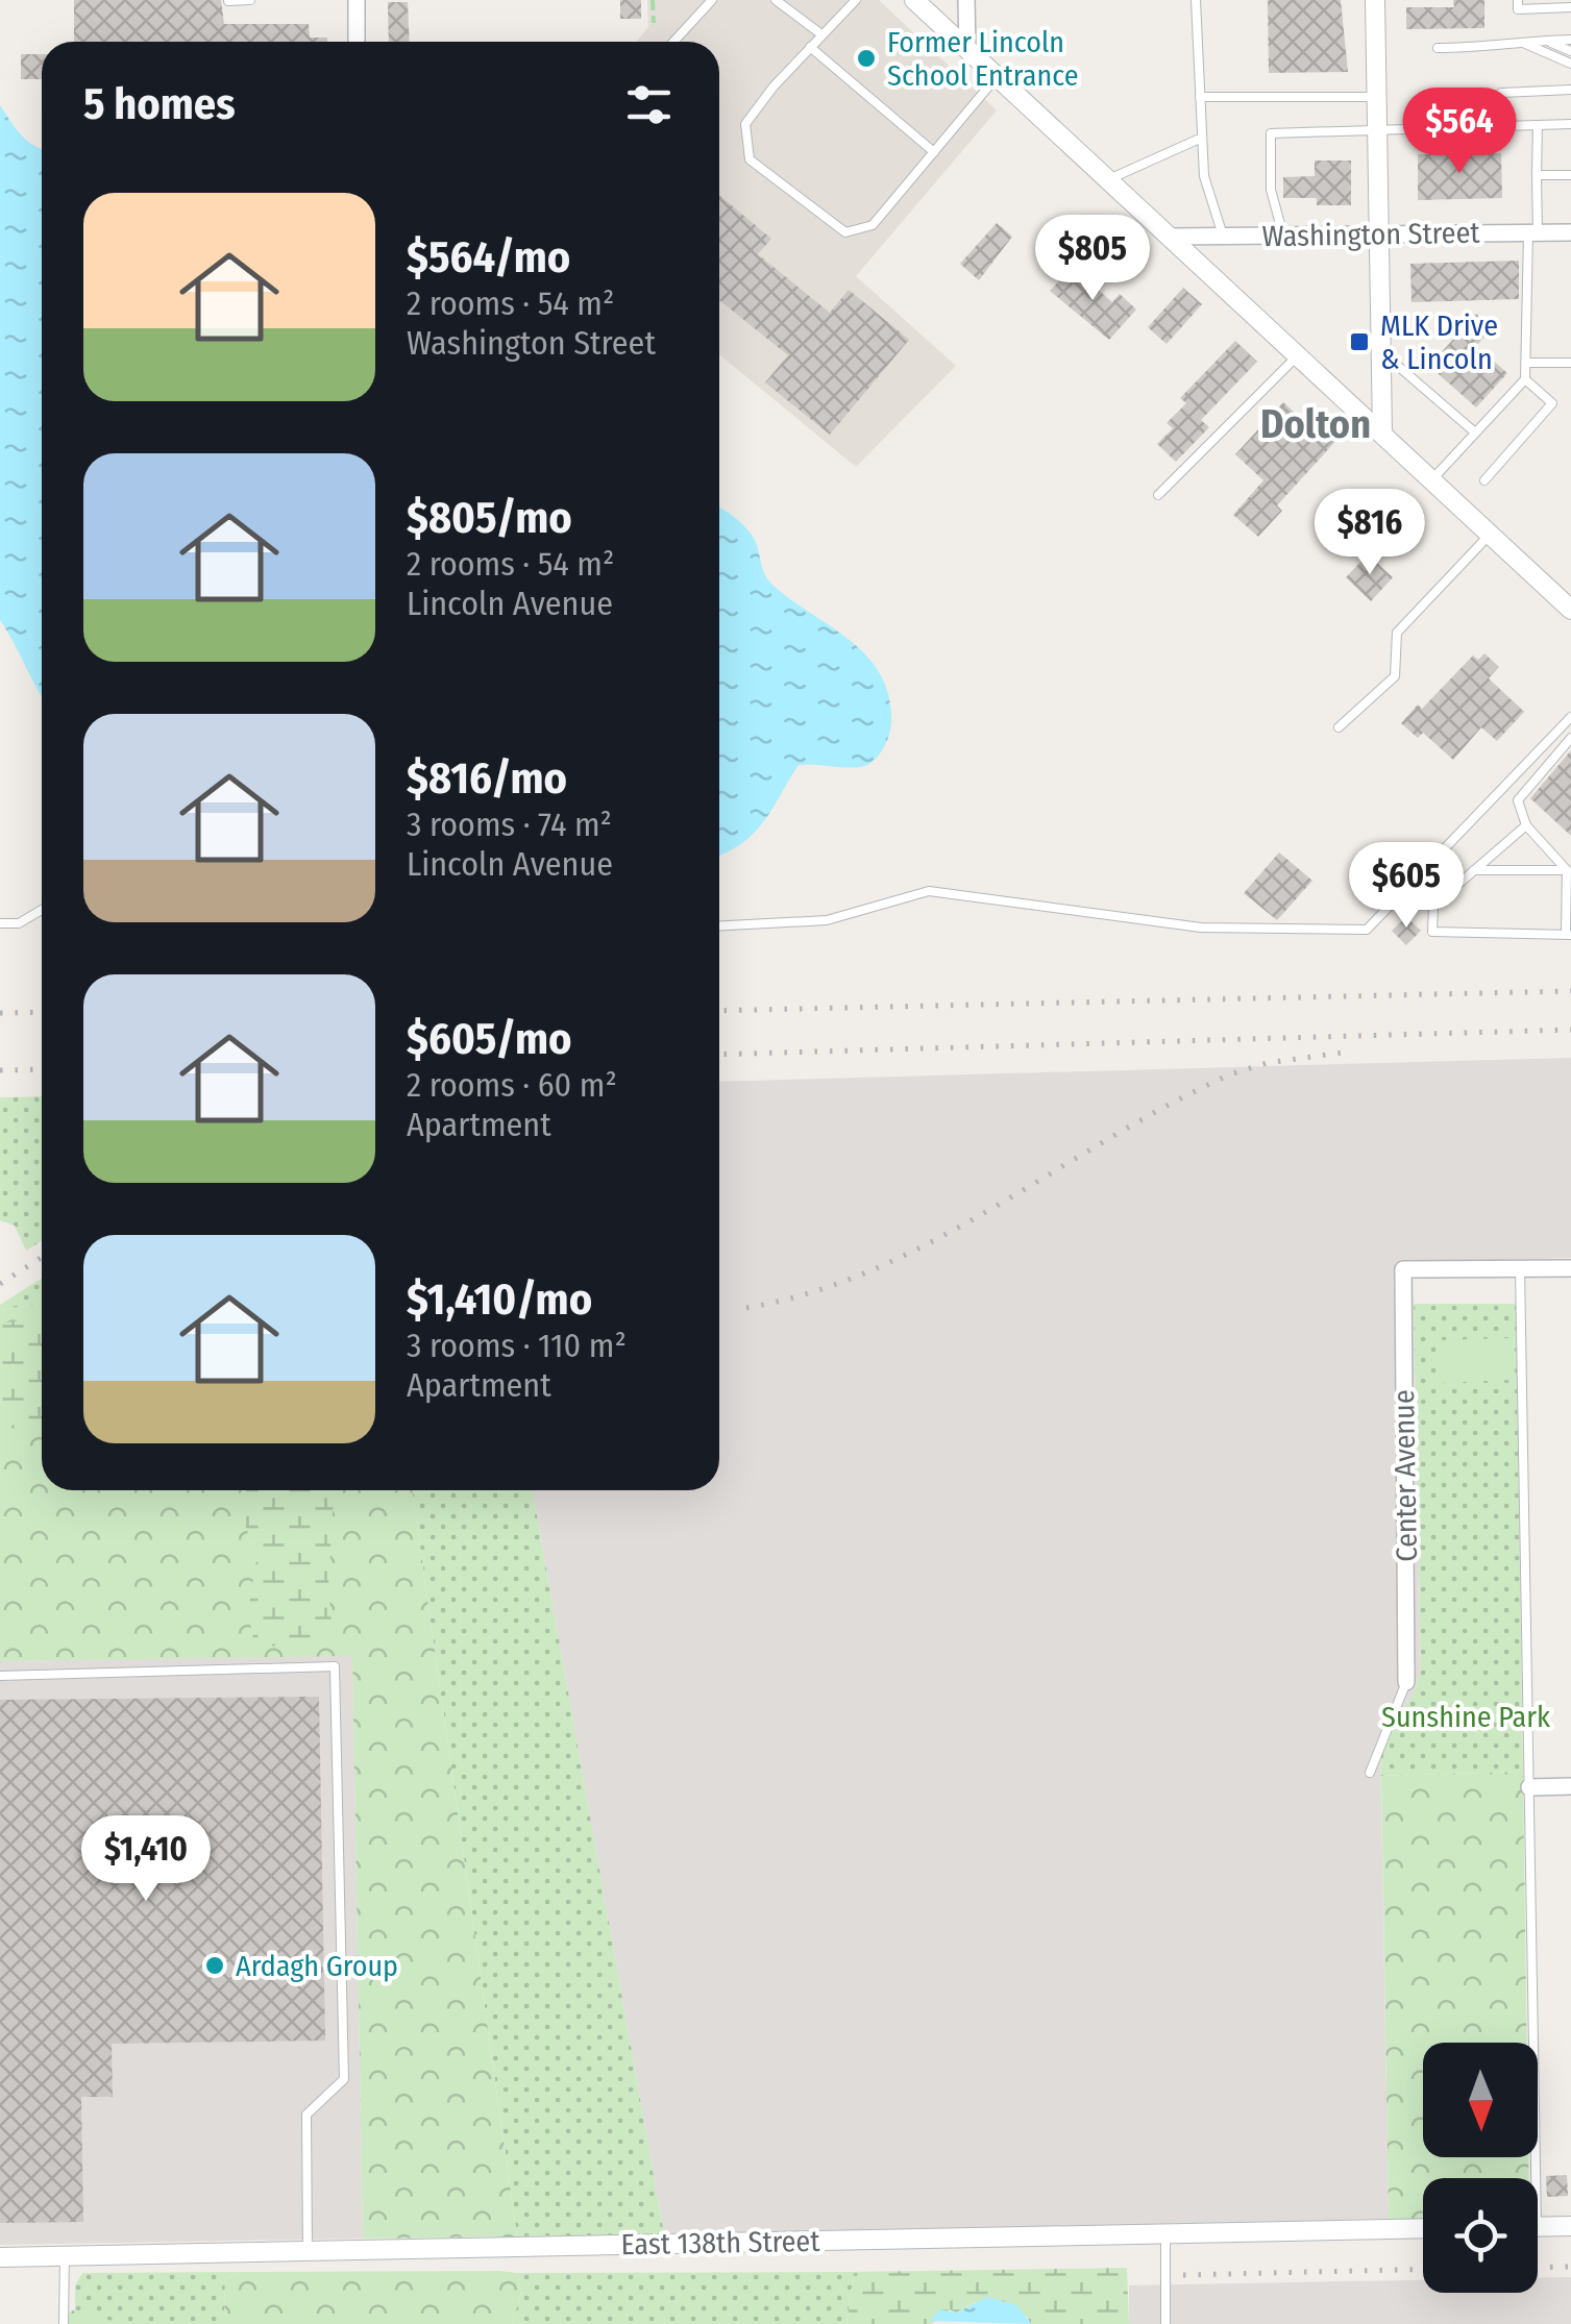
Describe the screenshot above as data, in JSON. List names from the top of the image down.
{
  "streets": {
    "street": ["Washington Street", "Center Avenue", "East 138th Street"]
  },
  "districts": ["Dolton"],
  "parks": ["Sunshine Park"],
  "places": {
    "other": ["Former Lincoln School Entrance", "Ardagh Group"],
    "transit": ["MLK Drive & Lincoln"]
  },
  "north": "bottom",
  "page": {
    "heading": "5 homes",
    "price": [
      "$564",
      "$805",
      "$816",
      "$605",
      "$1,410"
    ],
    "list": [
      {
        "name": "$564/mo",
        "note": "2 rooms · 54 m² · Washington Street"
      },
      {
        "name": "$805/mo",
        "note": "2 rooms · 54 m² · Lincoln Avenue"
      },
      {
        "name": "$816/mo",
        "note": "3 rooms · 74 m² · Lincoln Avenue"
      },
      {
        "name": "$605/mo",
        "note": "2 rooms · 60 m² · Apartment"
      },
      {
        "name": "$1,410/mo",
        "note": "3 rooms · 110 m² · Apartment"
      }
    ]
  }
}
